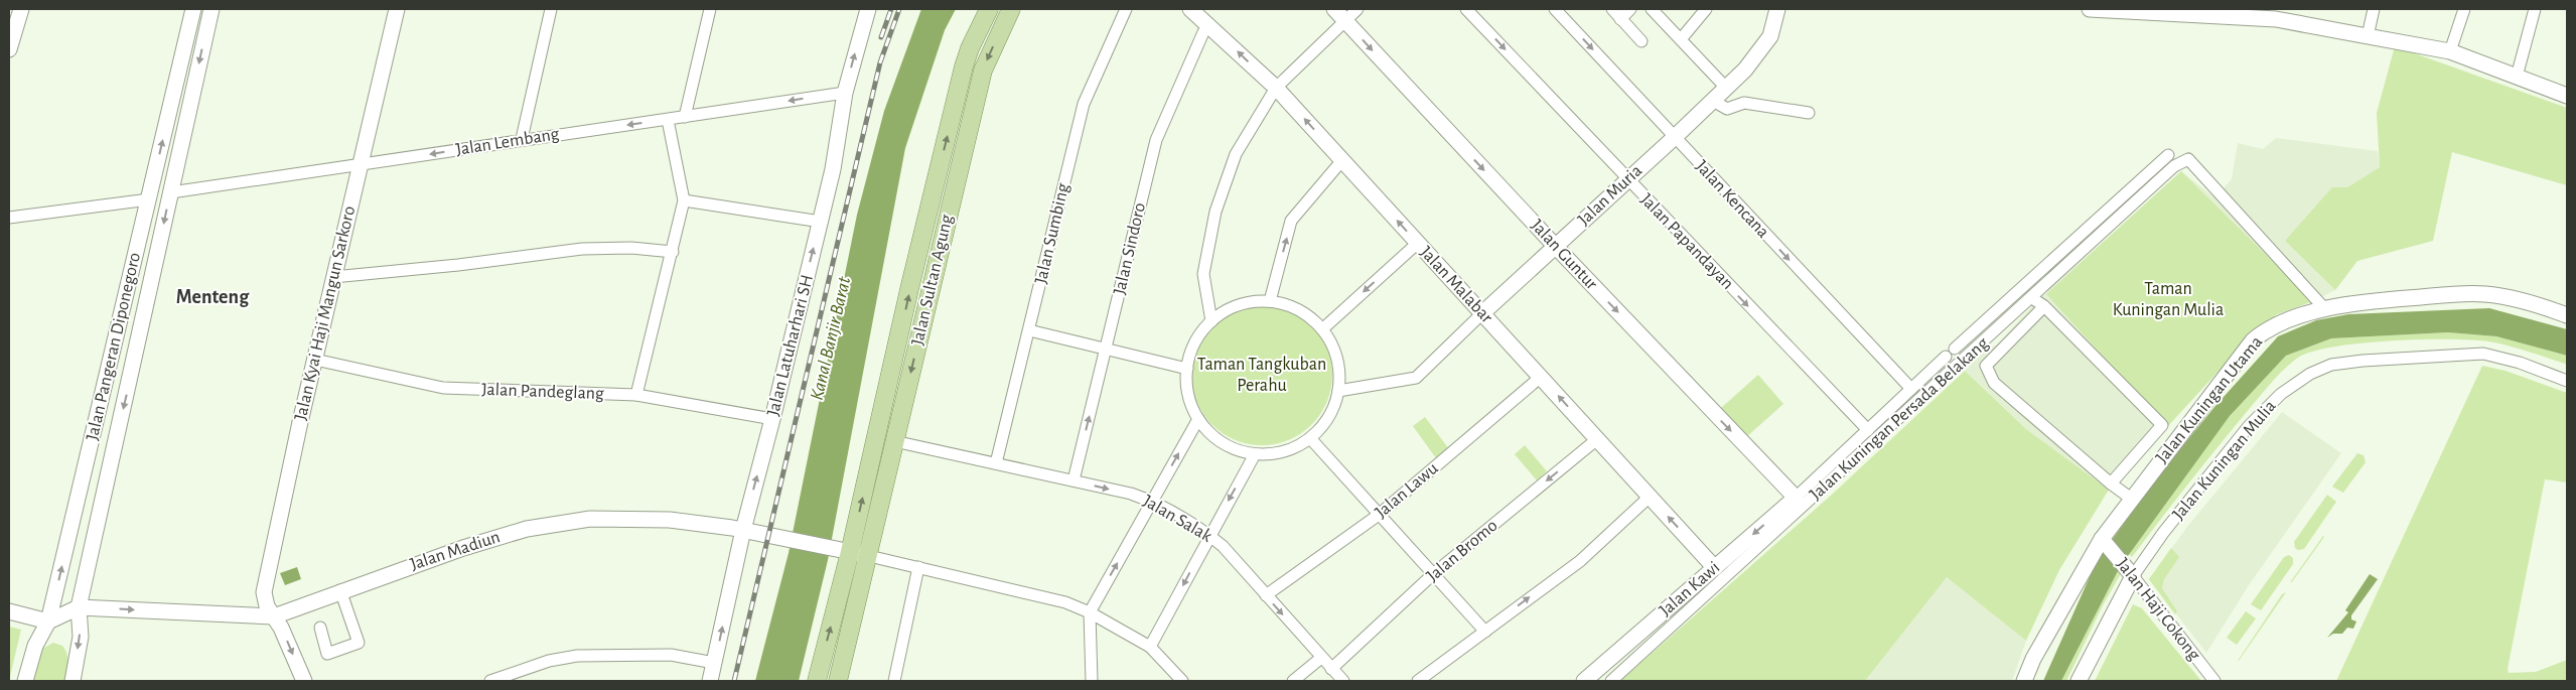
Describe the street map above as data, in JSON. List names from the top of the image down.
{
  "streets": {
    "main road": ["Jalan Sultan Agung"],
    "street": [
      "Jalan Lembang",
      "Jalan Muria",
      "Jalan Kencana",
      "Jalan Sumbing",
      "Jalan Papandayan",
      "Jalan Sindoro",
      "Jalan Guntur",
      "Jalan Malabar",
      "Jalan Kyai Haji Mangun Sarkoro",
      "Jalan Latuharhari SH",
      "Jalan Pangeran Diponegoro",
      "Jalan Pandeglang",
      "Jalan Kuningan Utama",
      "Jalan Kuningan Persada Belakang",
      "Jalan Kuningan Mulia",
      "Jalan Lawu",
      "Jalan Salak",
      "Jalan Madiun",
      "Jalan Bromo",
      "Jalan Kawi",
      "Jalan Haji Cokong"
    ]
  },
  "crossings": [
    ["Jalan Lembang", "Jalan Kyai Haji Mangun Sarkoro"],
    ["Jalan Lembang", "Jalan Latuharhari SH"],
    ["Jalan Lembang", "Jalan Pangeran Diponegoro"],
    ["Jalan Muria", "Jalan Kencana"],
    ["Jalan Muria", "Jalan Papandayan"],
    ["Jalan Muria", "Jalan Guntur"],
    ["Jalan Muria", "Jalan Malabar"],
    ["Jalan Sumbing", "Jalan Salak"],
    ["Jalan Sindoro", "Jalan Malabar"],
    ["Jalan Sindoro", "Jalan Salak"],
    ["Jalan Guntur", "Jalan Kawi"],
    ["Jalan Sultan Agung", "Jalan Salak"],
    ["Jalan Sultan Agung", "Jalan Madiun"],
    ["Jalan Malabar", "Jalan Lawu"],
    ["Jalan Malabar", "Jalan Bromo"],
    ["Jalan Malabar", "Jalan Kawi"],
    ["Jalan Kyai Haji Mangun Sarkoro", "Jalan Pandeglang"],
    ["Jalan Kyai Haji Mangun Sarkoro", "Jalan Madiun"],
    ["Jalan Latuharhari SH", "Jalan Pandeglang"],
    ["Jalan Latuharhari SH", "Jalan Madiun"],
    ["Jalan Pangeran Diponegoro", "Jalan Madiun"],
    ["Jalan Kuningan Utama", "Jalan Kuningan Persada Belakang"],
    ["Jalan Kuningan Utama", "Jalan Haji Cokong"],
    ["Jalan Kuningan Mulia", "Jalan Haji Cokong"],
    ["Jalan Lawu", "Jalan Salak"],
    ["Jalan Salak", "Jalan Bromo"]
  ],
  "one_way": [
    "Jalan Lembang",
    "Jalan Kencana",
    "Jalan Papandayan",
    "Jalan Guntur",
    "Jalan Malabar",
    "Jalan Latuharhari SH",
    "Jalan Kawi"
  ],
  "districts": ["Menteng"],
  "water": ["Kanal Banjir Barat"],
  "parks": ["Taman Kuningan Mulia", "Taman Tangkuban Perahu"]
}
